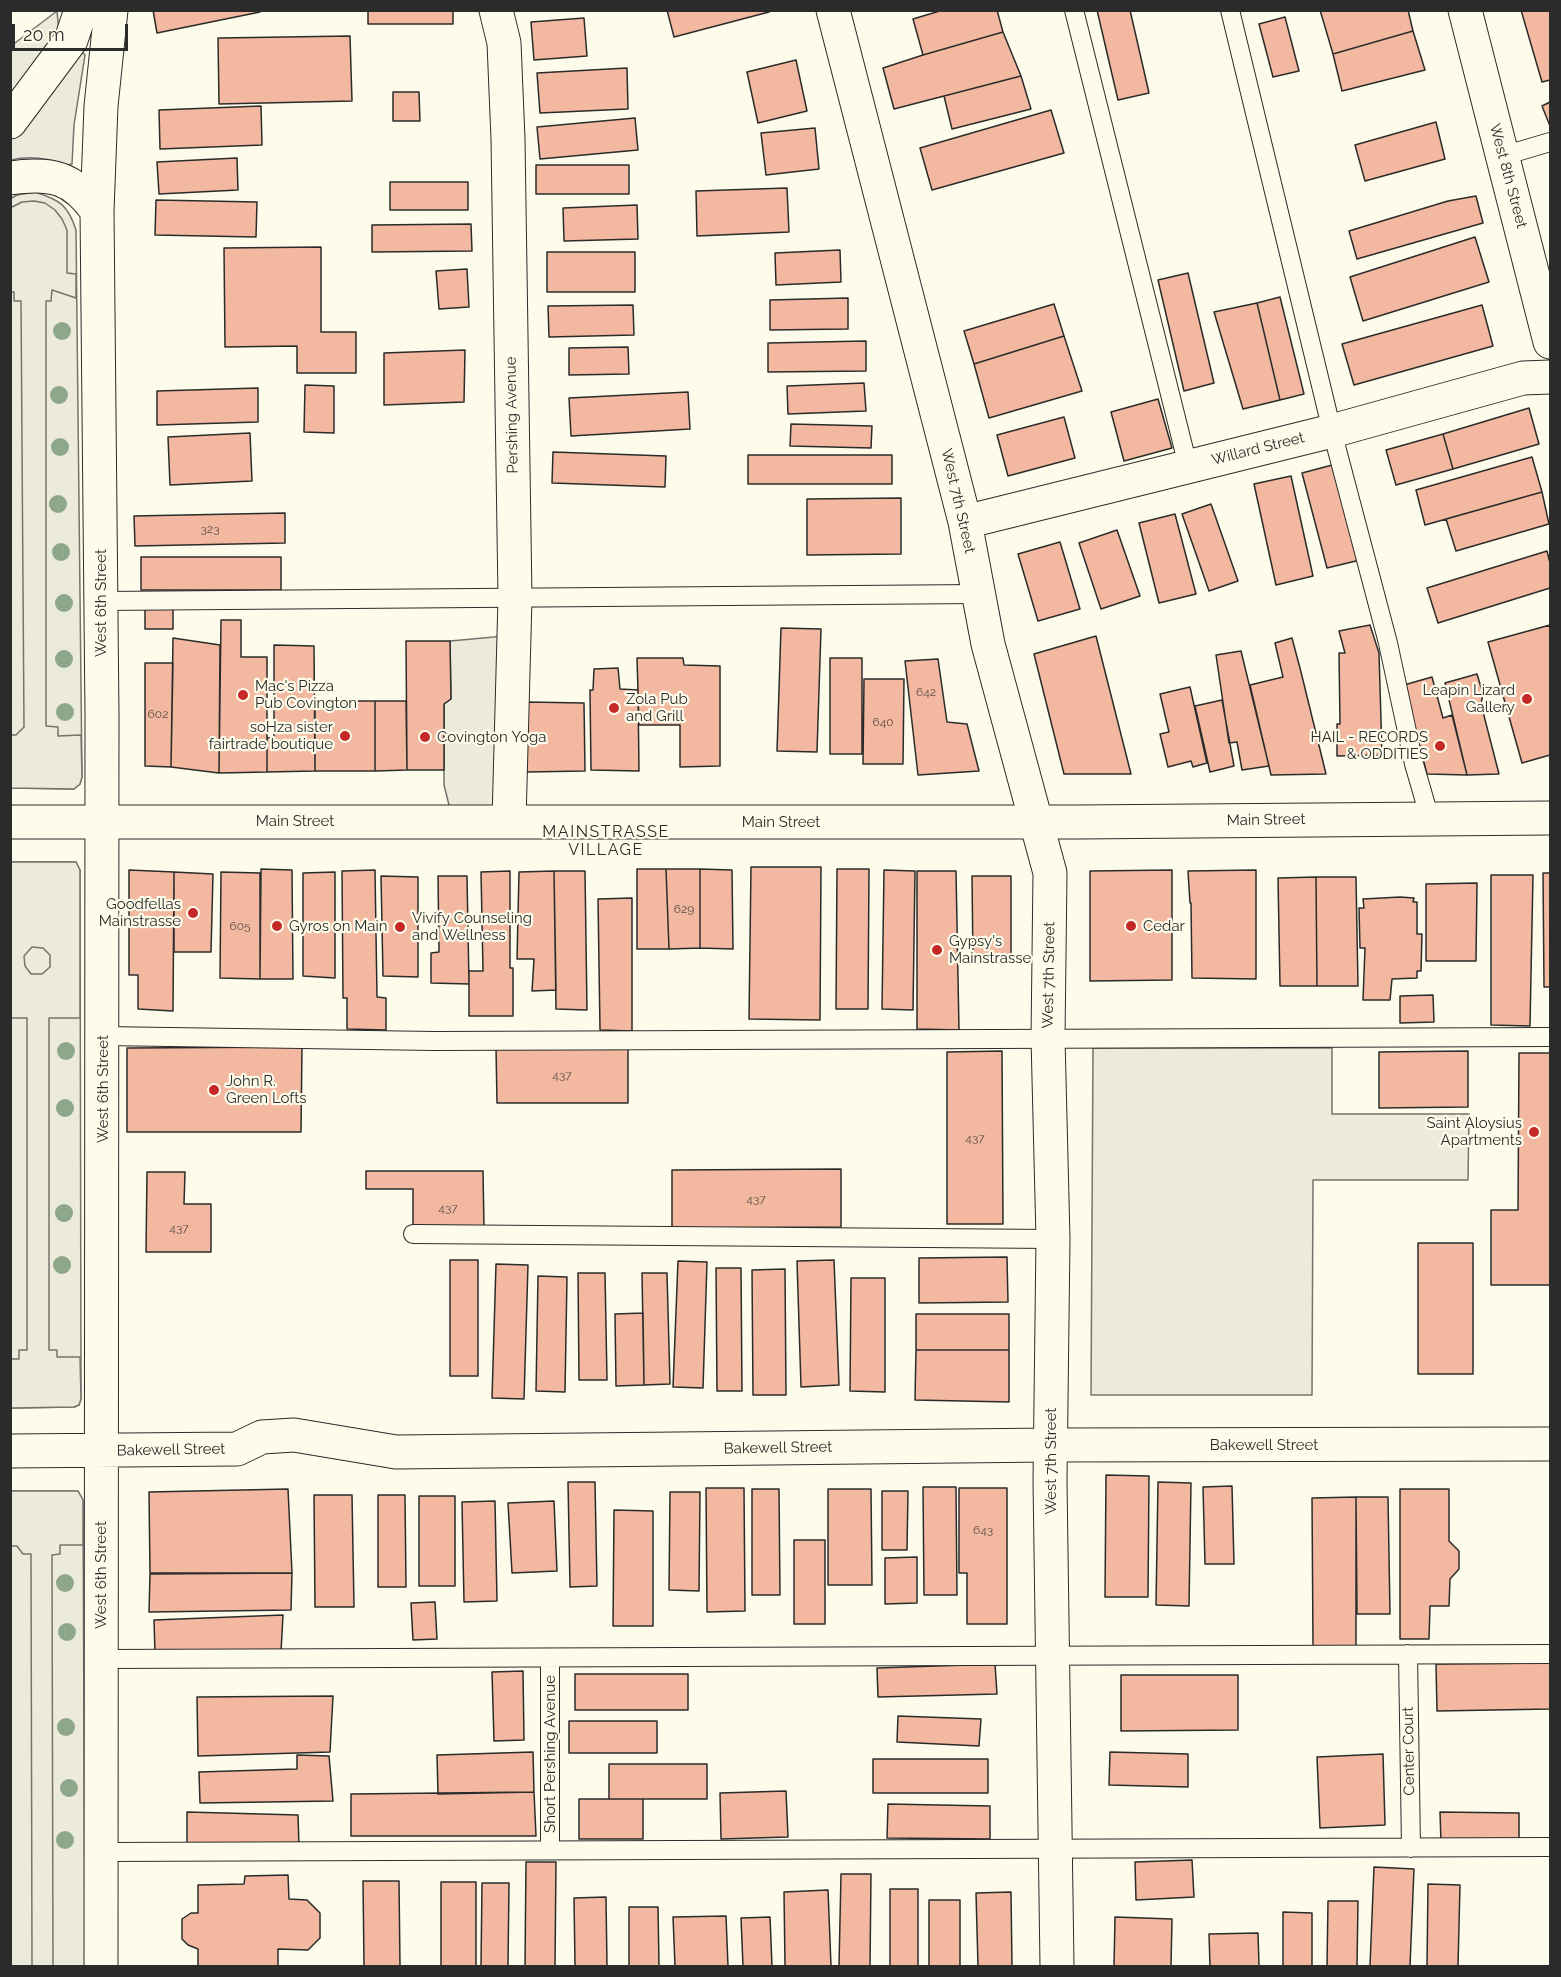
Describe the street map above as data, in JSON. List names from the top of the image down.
{
  "streets": {
    "street": [
      "West 8th Street",
      "Pershing Avenue",
      "Willard Street",
      "West 7th Street",
      "West 6th Street",
      "Main Street",
      "Bakewell Street"
    ],
    "lane": ["Center Court", "Short Pershing Avenue"]
  },
  "crossings": [
    ["Pershing Avenue", "Main Street"],
    ["Willard Street", "West 7th Street"],
    ["West 7th Street", "Main Street"],
    ["West 7th Street", "Bakewell Street"],
    ["West 6th Street", "Main Street"],
    ["West 6th Street", "Bakewell Street"]
  ],
  "districts": ["MAINSTRASSE VILLAGE"],
  "places": [
    "Mac's Pizza Pub Covington",
    "Leapin Lizard Gallery",
    "Zola Pub and Grill",
    "soHza sister fairtrade boutique",
    "Covington Yoga",
    "HAIL - RECORDS & ODDITIES",
    "Goodfellas Mainstrasse",
    "Gyros on Main",
    "Cedar",
    "Vivify Counseling and Wellness",
    "Gypsy's Mainstrasse",
    "John R. Green Lofts",
    "Saint Aloysius Apartments"
  ],
  "house_numbers": [
    "323",
    "642",
    "602",
    "640",
    "629",
    "605",
    "437",
    "437",
    "437",
    "437",
    "437",
    "643"
  ],
  "scale_bar": "20 m"
}
